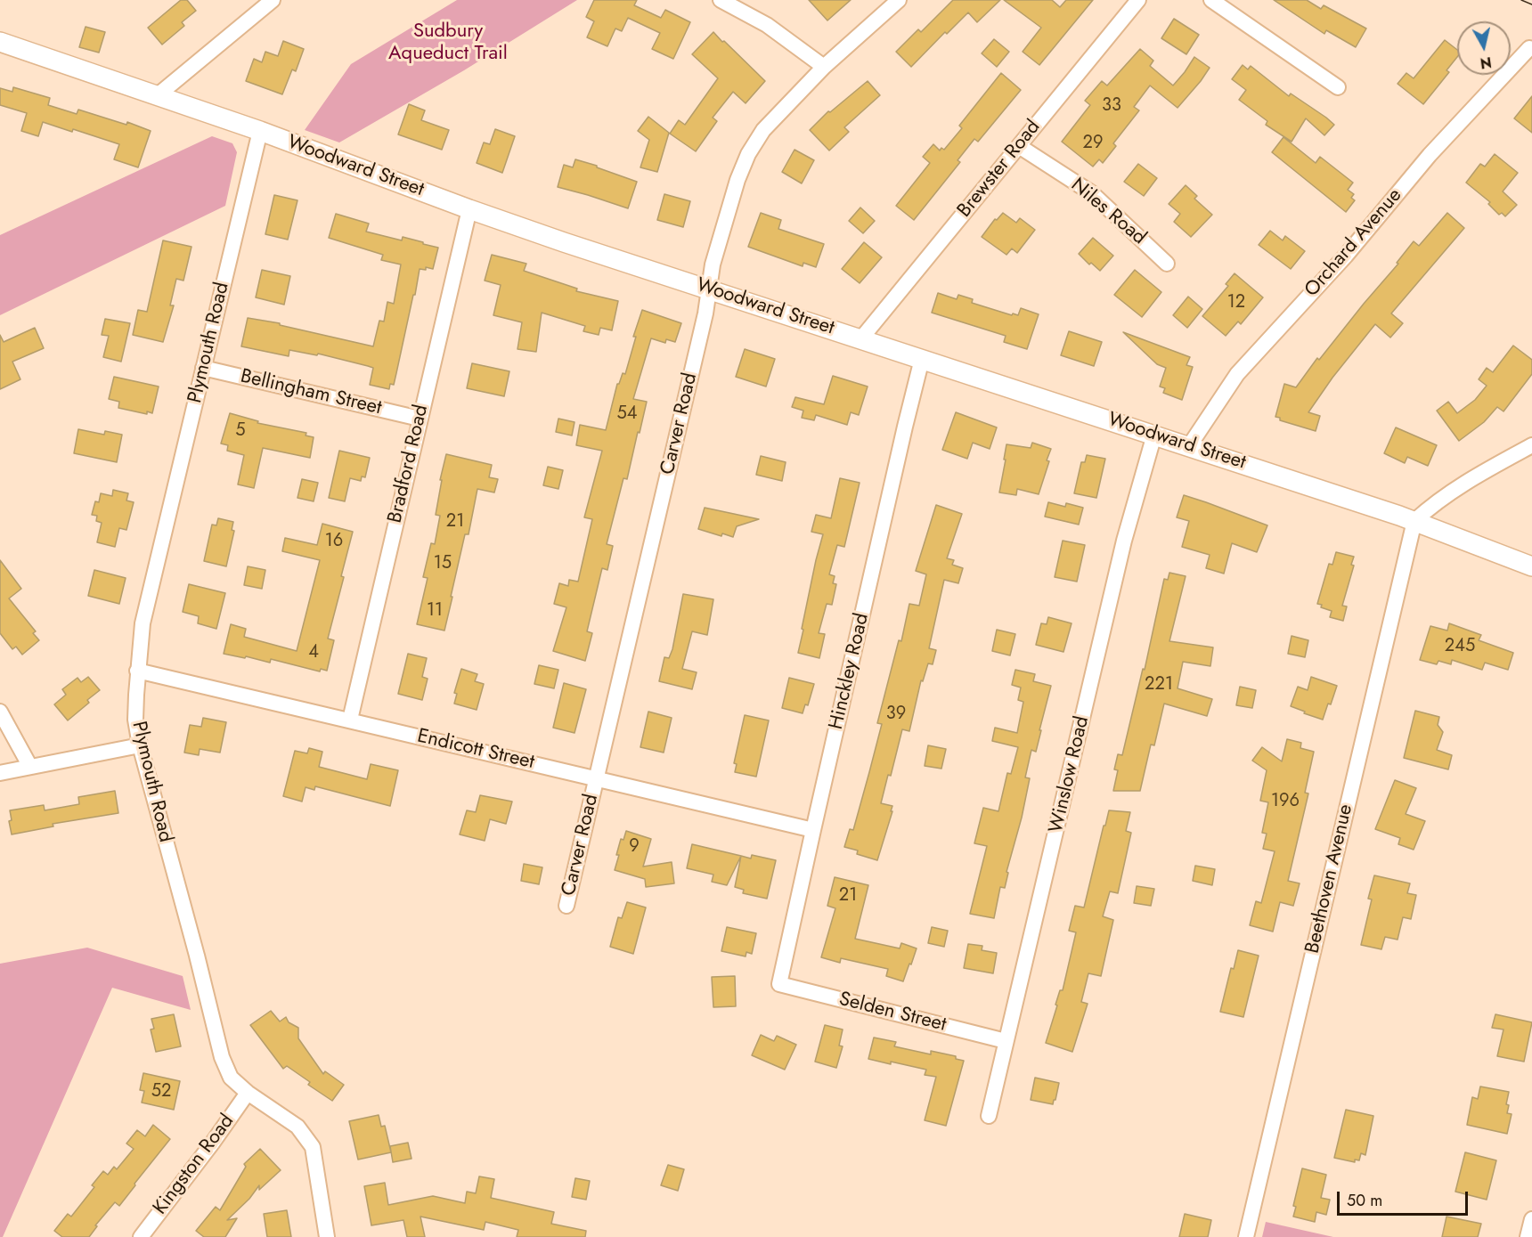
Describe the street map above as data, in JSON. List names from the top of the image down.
{
  "streets": {
    "street": [
      "Woodward Street",
      "Brewster Road",
      "Niles Road",
      "Orchard Avenue",
      "Plymouth Road",
      "Bellingham Street",
      "Carver Road",
      "Bradford Road",
      "Hinckley Road",
      "Endicott Street",
      "Winslow Road",
      "Beethoven Avenue",
      "Selden Street",
      "Kingston Road"
    ]
  },
  "crossings": [
    ["Woodward Street", "Brewster Road"],
    ["Woodward Street", "Orchard Avenue"],
    ["Woodward Street", "Plymouth Road"],
    ["Woodward Street", "Carver Road"],
    ["Woodward Street", "Bradford Road"],
    ["Woodward Street", "Hinckley Road"],
    ["Woodward Street", "Winslow Road"],
    ["Woodward Street", "Beethoven Avenue"],
    ["Brewster Road", "Niles Road"],
    ["Plymouth Road", "Bellingham Street"],
    ["Plymouth Road", "Endicott Street"],
    ["Plymouth Road", "Kingston Road"],
    ["Bellingham Street", "Bradford Road"],
    ["Carver Road", "Endicott Street"],
    ["Bradford Road", "Endicott Street"],
    ["Hinckley Road", "Endicott Street"],
    ["Hinckley Road", "Selden Street"],
    ["Winslow Road", "Selden Street"]
  ],
  "parks": ["Sudbury Aqueduct Trail"],
  "house_numbers": [
    "33",
    "29",
    "12",
    "54",
    "5",
    "21",
    "16",
    "15",
    "11",
    "245",
    "4",
    "221",
    "39",
    "196",
    "9",
    "21",
    "52"
  ],
  "scale_bar": "50 m",
  "north": "bottom"
}
